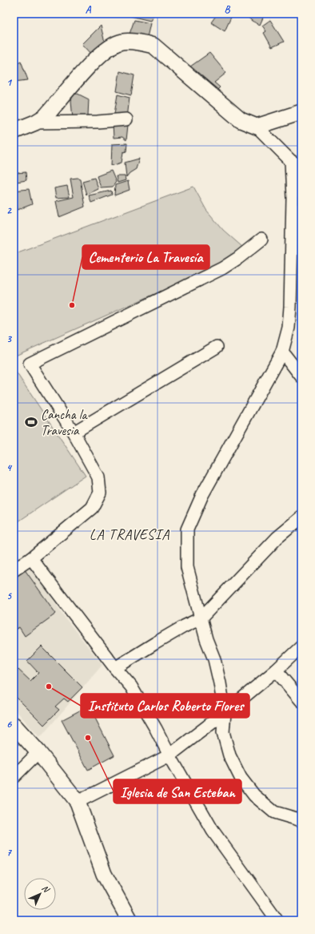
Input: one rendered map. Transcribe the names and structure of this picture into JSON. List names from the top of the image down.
{
  "districts": ["LA TRAVESIA"],
  "places": {
    "other": ["Cementerio La Travesía", "Instituto Carlos Roberto Flores", "Iglesia de San Esteban"],
    "sports": ["Cancha la Travesia"]
  },
  "north": "top right",
  "grid": {
    "columns": ["A", "B"],
    "rows": [
      "1",
      "2",
      "3",
      "4",
      "5",
      "6",
      "7"
    ]
  }
}
